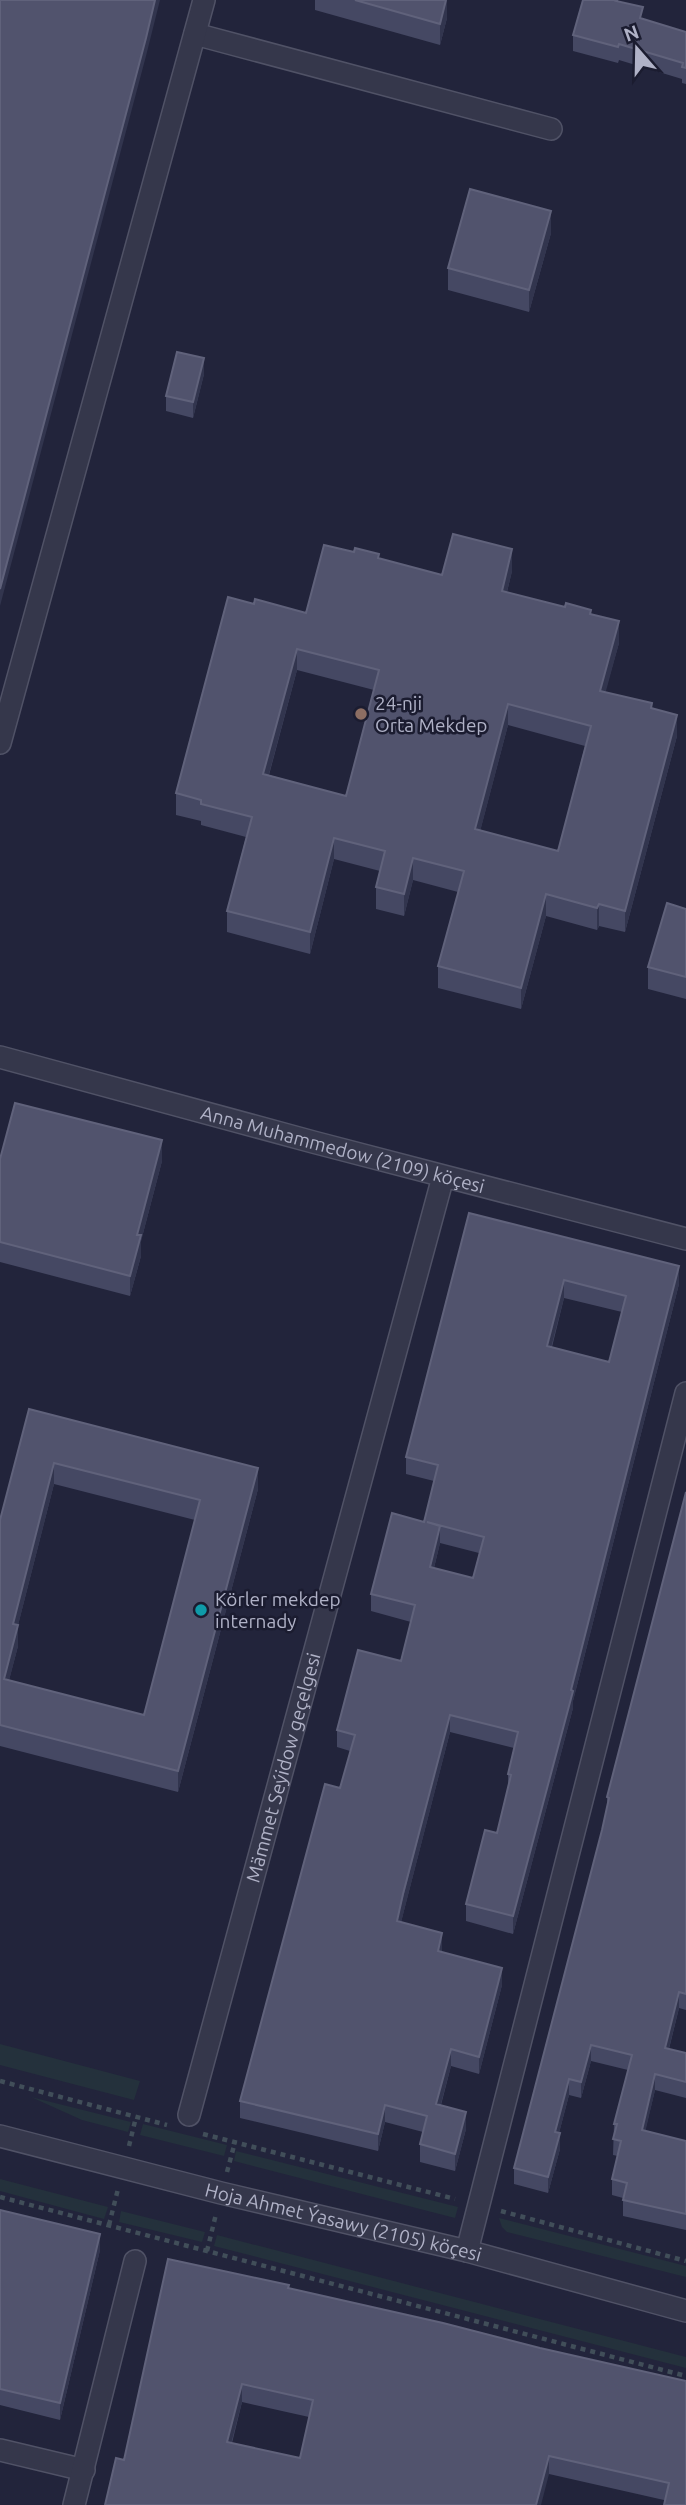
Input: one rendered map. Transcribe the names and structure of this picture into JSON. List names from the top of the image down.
{
  "streets": {
    "street": ["Anna Muhammedow (2109) köçesi", "Mämmet Seýidow geçelgesi", "Hoja Ahmet Ýasawy (2105) köçesi"]
  },
  "crossings": [
    ["Anna Muhammedow (2109) köçesi", "Mämmet Seýidow geçelgesi"]
  ],
  "places": ["24-nji Orta Mekdep", "Körler mekdep internady"],
  "north": "top"
}
